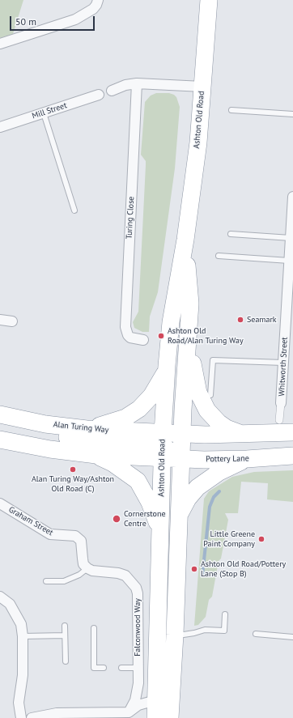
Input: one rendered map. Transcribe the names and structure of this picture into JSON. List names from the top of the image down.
{
  "streets": {
    "highway": ["Ashton Old Road", "Alan Turing Way", "Pottery Lane"],
    "street": [
      "Mill Street",
      "Turing Close",
      "Whitworth Street",
      "Graham Street",
      "Falconwood Way"
    ]
  },
  "crossings": [
    ["Ashton Old Road", "Alan Turing Way"],
    ["Ashton Old Road", "Pottery Lane"],
    ["Alan Turing Way", "Pottery Lane"],
    ["Graham Street", "Falconwood Way"]
  ],
  "places": [
    "Seamark",
    "Ashton Old Road/Alan Turing Way",
    "Alan Turing Way/Ashton Old Road (C)",
    "Cornerstone Centre",
    "Little Greene Paint Company",
    "Ashton Old Road/Pottery Lane (Stop B)"
  ],
  "scale_bar": "50 m"
}
